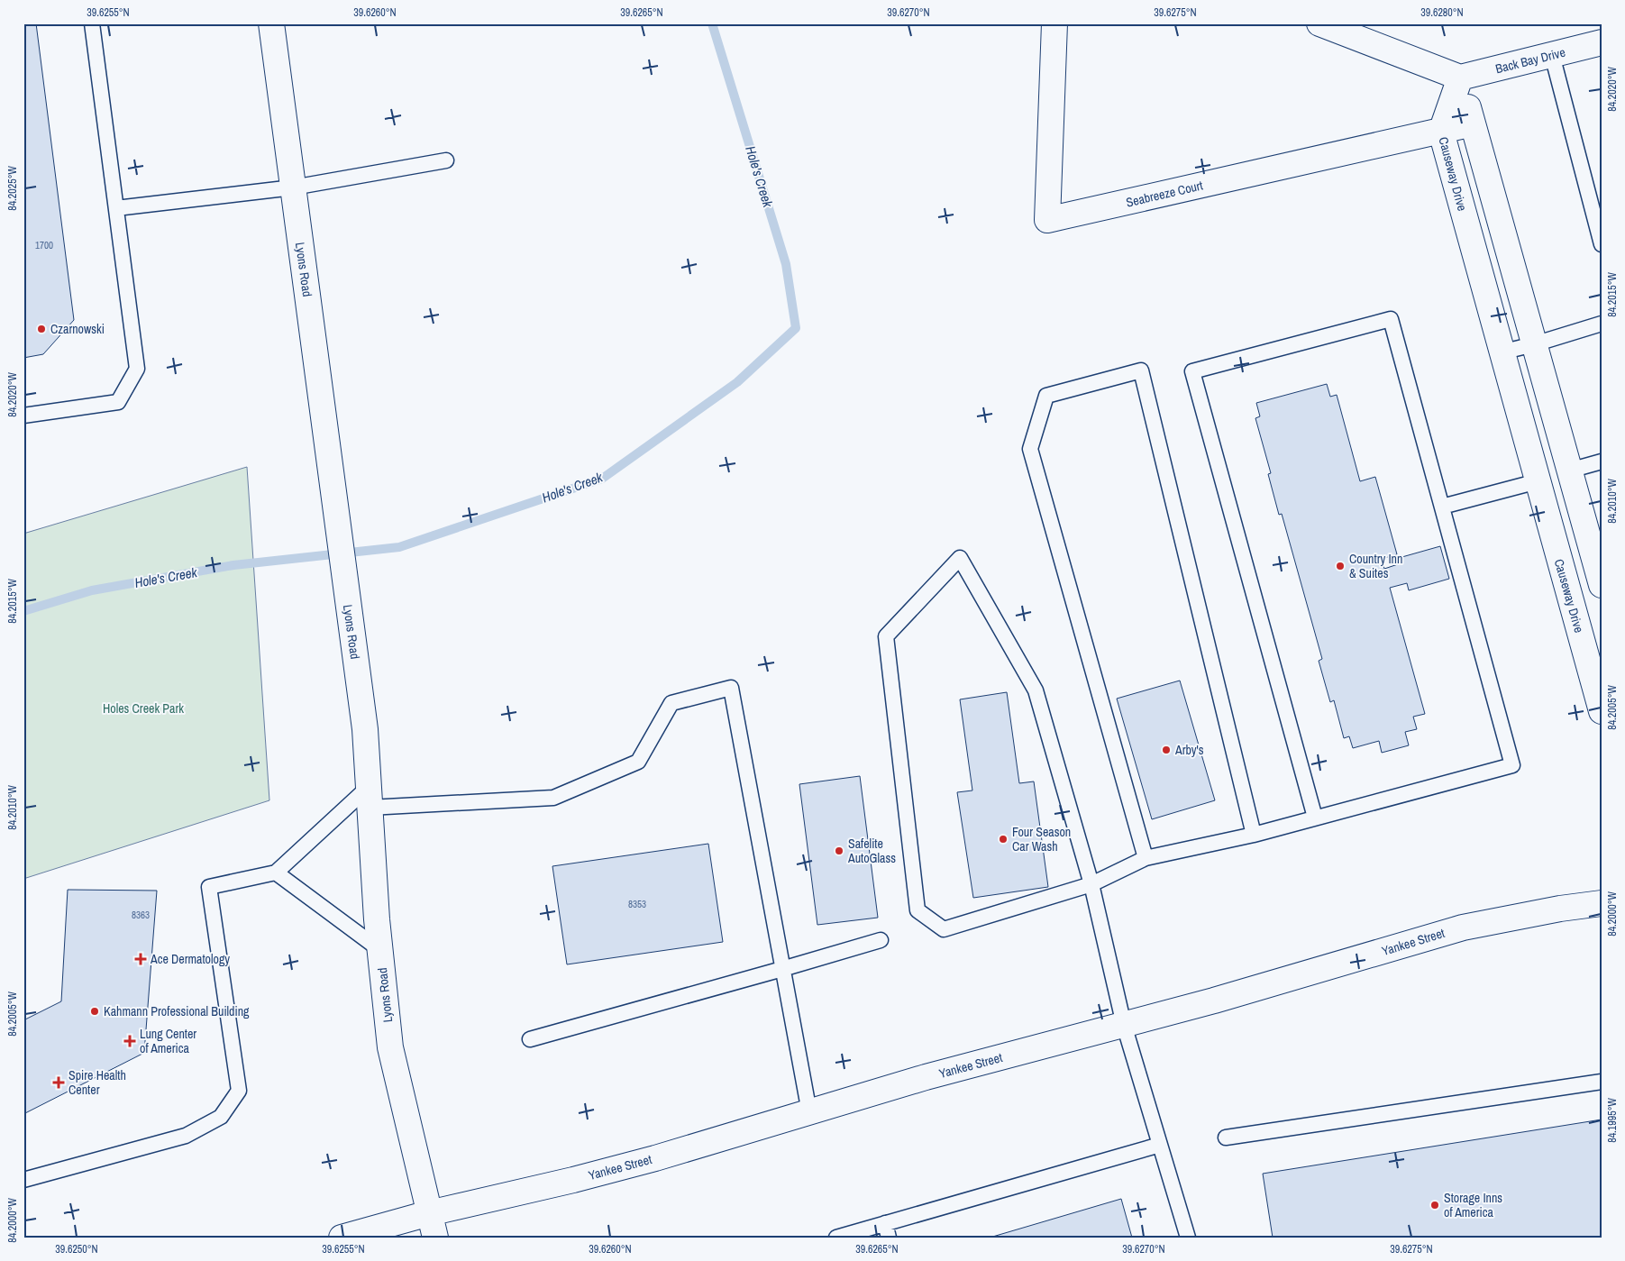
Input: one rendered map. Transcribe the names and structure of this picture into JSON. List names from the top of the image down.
{
  "streets": {
    "street": [
      "Back Bay Drive",
      "Causeway Drive",
      "Seabreeze Court",
      "Lyons Road",
      "Yankee Street"
    ]
  },
  "crossings": [
    ["Back Bay Drive", "Causeway Drive"],
    ["Causeway Drive", "Seabreeze Court"],
    ["Lyons Road", "Yankee Street"]
  ],
  "water": ["Hole's Creek"],
  "parks": ["Holes Creek Park"],
  "places": {
    "other": [
      "Czarnowski",
      "Country Inn & Suites",
      "Arby's",
      "Four Season Car Wash",
      "Safelite AutoGlass",
      "Kahmann Professional Building",
      "Storage Inns of America"
    ],
    "health": ["Ace Dermatology", "Lung Center of America", "Spire Health Center"]
  },
  "house_numbers": ["1700", "8353", "8363"],
  "coordinates": [
    "39.6255°N",
    "39.6260°N",
    "39.6265°N",
    "39.6270°N",
    "39.6275°N",
    "39.6280°N",
    "84.2020°W",
    "84.2025°W",
    "84.2015°W",
    "84.2010°W",
    "84.2005°W",
    "84.2000°W",
    "84.1995°W",
    "39.6250°N"
  ]
}
